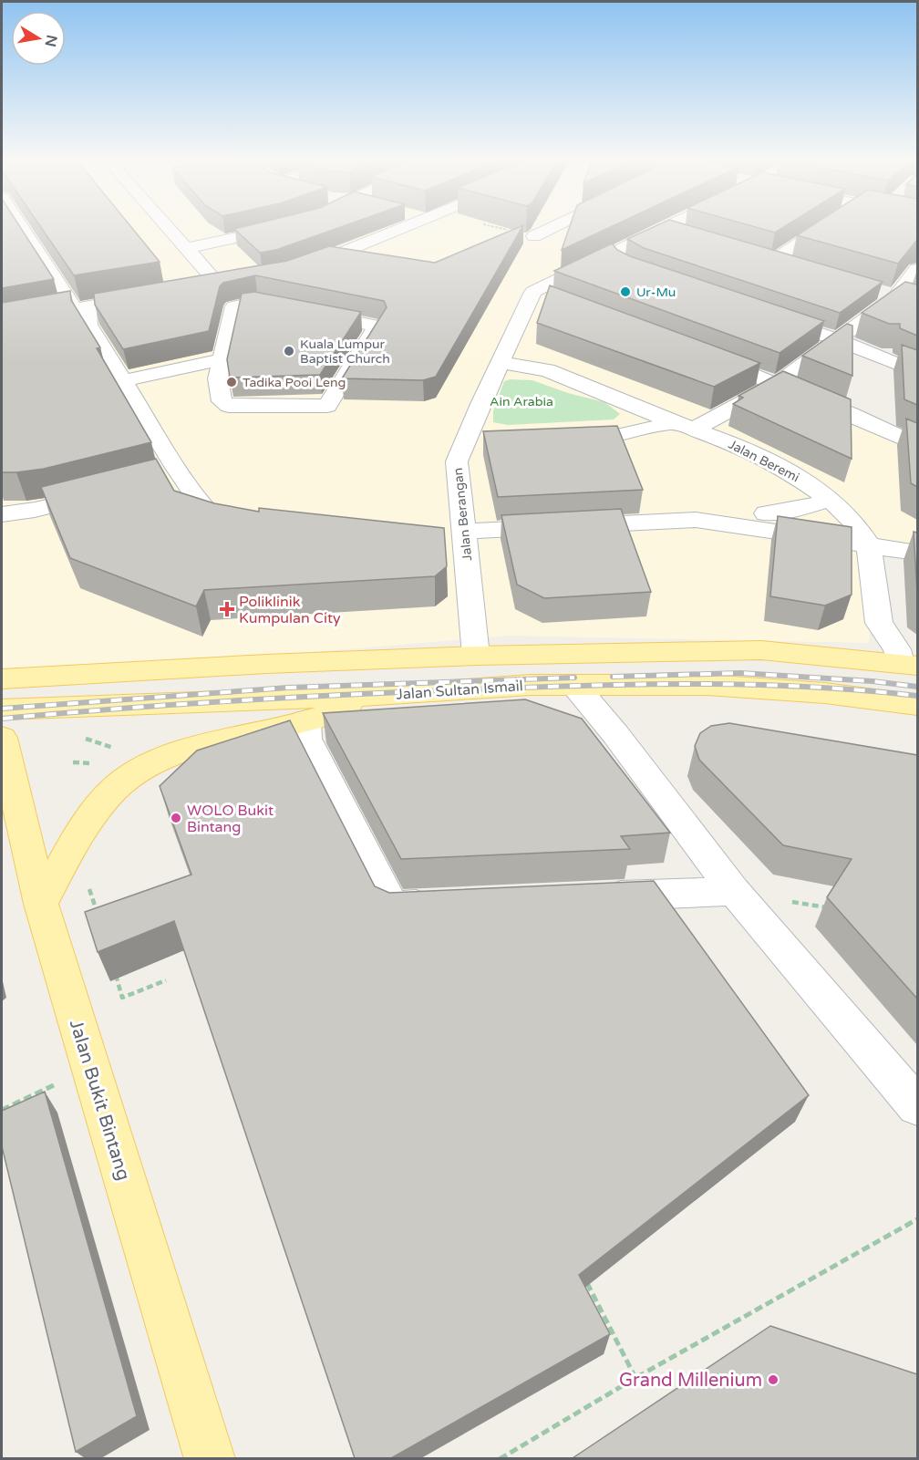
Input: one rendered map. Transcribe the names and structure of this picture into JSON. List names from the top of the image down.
{
  "streets": {
    "main road": ["Jalan Sultan Ismail", "Jalan Bukit Bintang"],
    "street": ["Jalan Beremi", "Jalan Berangan"]
  },
  "crossings": [
    ["Jalan Beremi", "Jalan Berangan"],
    ["Jalan Beremi", "Jalan Sultan Ismail"],
    ["Jalan Berangan", "Jalan Sultan Ismail"]
  ],
  "parks": ["Ain Arabia"],
  "places": {
    "other": [
      "Ur-Mu",
      "Kuala Lumpur Baptist Church",
      "Tadika Pooi Leng",
      "WOLO Bukit Bintang",
      "Grand Millenium"
    ],
    "health": ["Poliklinik Kumpulan City"]
  },
  "north": "right"
}
